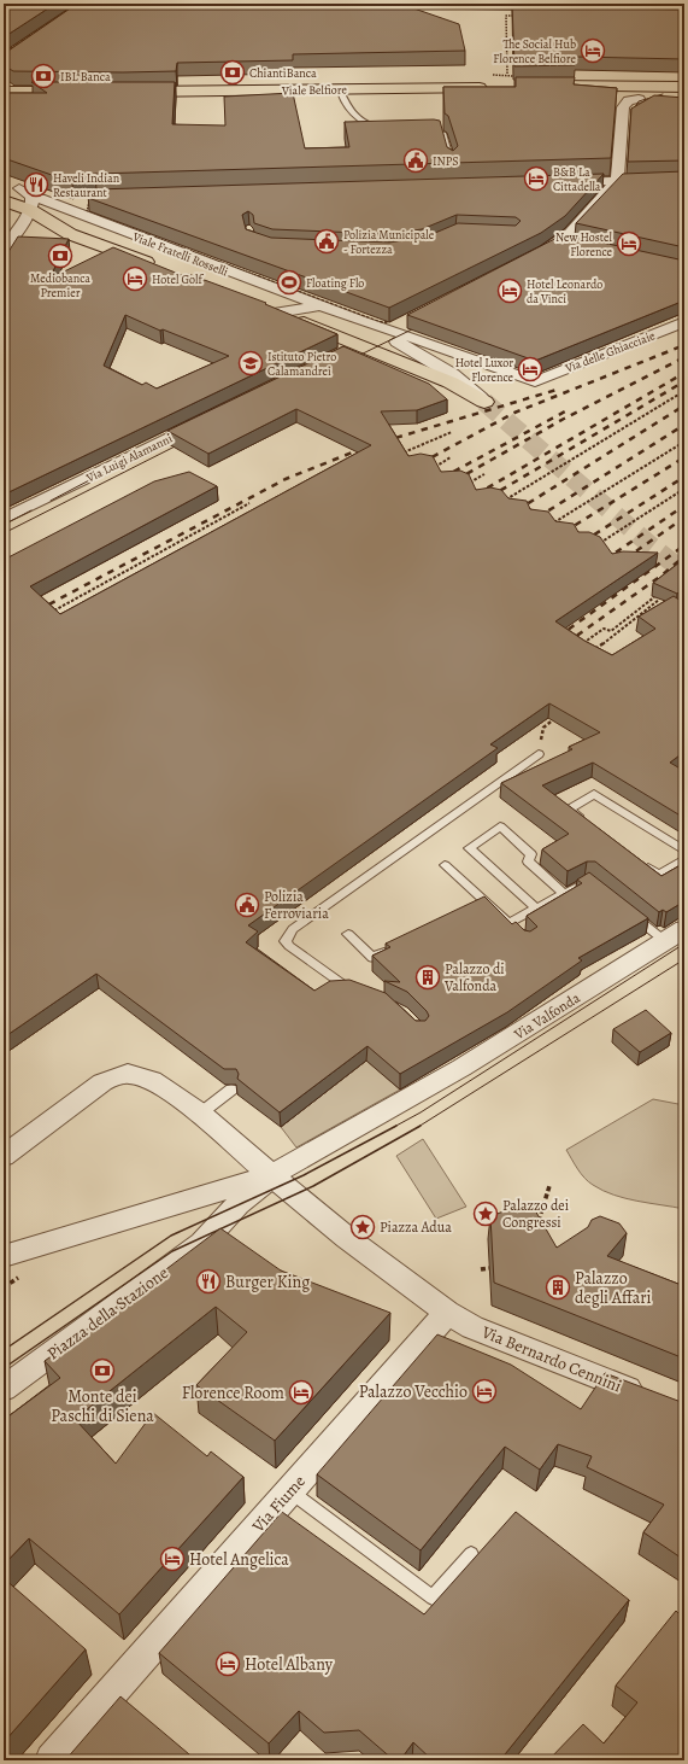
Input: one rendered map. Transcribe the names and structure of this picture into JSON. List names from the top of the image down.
{
  "streets": {
    "main road": ["Viale Belfiore", "Viale Fratelli Rosselli"],
    "street": [
      "Via delle Ghiacciaie",
      "Via Luigi Alamanni",
      "Via Valfonda",
      "Piazza della Stazione",
      "Via Bernardo Cennini",
      "Via Fiume"
    ]
  },
  "crossings": [
    ["Viale Fratelli Rosselli", "Via delle Ghiacciaie"],
    ["Via Valfonda", "Piazza della Stazione"],
    ["Via Bernardo Cennini", "Via Fiume"]
  ],
  "places": {
    "hotel": [
      "The Social Hub Florence Belfiore",
      "B&B La Cittadella",
      "New Hostel Florence",
      "Hotel Golf",
      "Hotel Leonardo da Vinci",
      "Hotel Luxor Florence",
      "Palazzo Vecchio",
      "Florence Room",
      "Hotel Angelica",
      "Hotel Albany"
    ],
    "bank": [
      "ChiantiBanca",
      "IBL Banca",
      "Mediobanca Premier",
      "Monte dei Paschi di Siena"
    ],
    "public building": ["INPS", "Polizia Municipale - Fortezza", "Polizia Ferroviaria"],
    "restaurant": ["Haveli Indian Restaurant", "Burger King"],
    "sports": ["Floating Flo"],
    "school or university": ["Istituto Pietro Calamandrei"],
    "building": ["Palazzo di Valfonda", "Palazzo degli Affari"],
    "place": ["Palazzo dei Congressi", "Piazza Adua"]
  }
}
